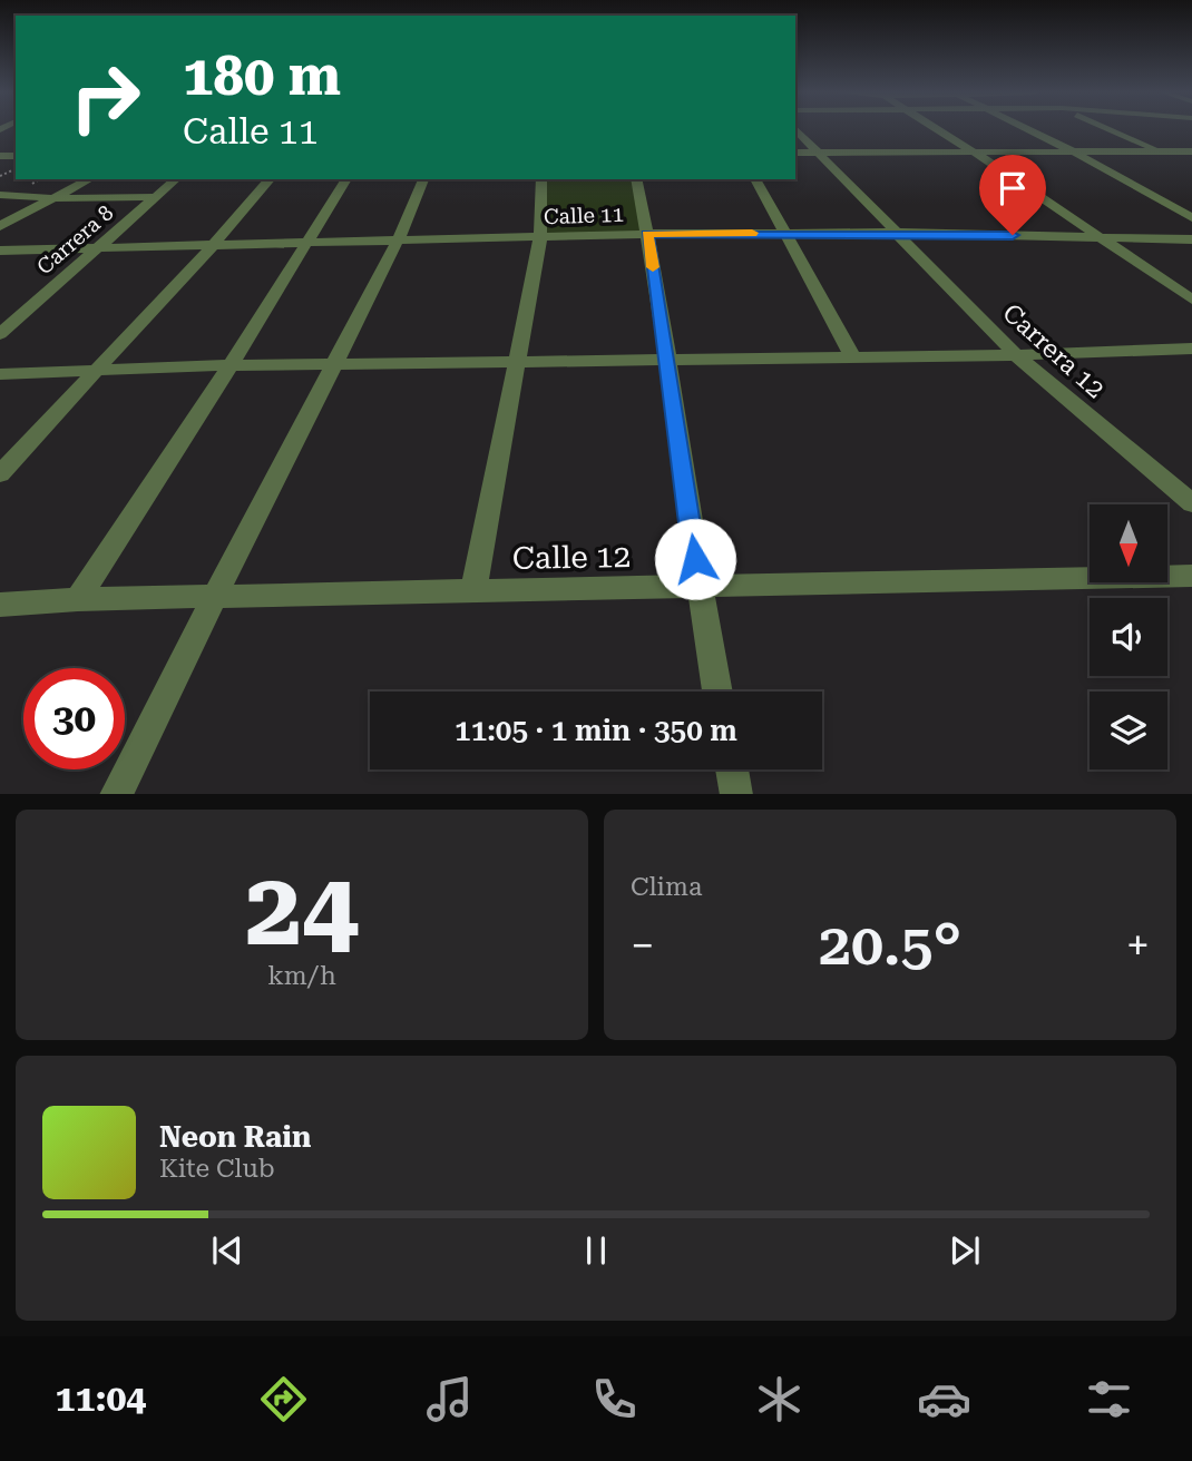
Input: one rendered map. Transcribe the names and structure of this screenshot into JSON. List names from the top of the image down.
{
  "streets": {
    "street": [
      "Calle 11",
      "Carrera 8",
      "Carrera 12",
      "Calle 12"
    ]
  },
  "crossings": [
    ["Calle 11", "Carrera 8"],
    ["Calle 11", "Carrera 12"]
  ],
  "north": "bottom",
  "page": {
    "turn": ["180 m", "Calle 11"],
    "limit": "30",
    "trip": "11:05 · 1 min · 350 m",
    "tile": [
      ["24", "km/h"],
      "Clima"
    ],
    "heat": ["−", "20.5°", "+"],
    "song": ["Neon Rain", "Kite Club"],
    "tabs": "11:04"
  }
}
